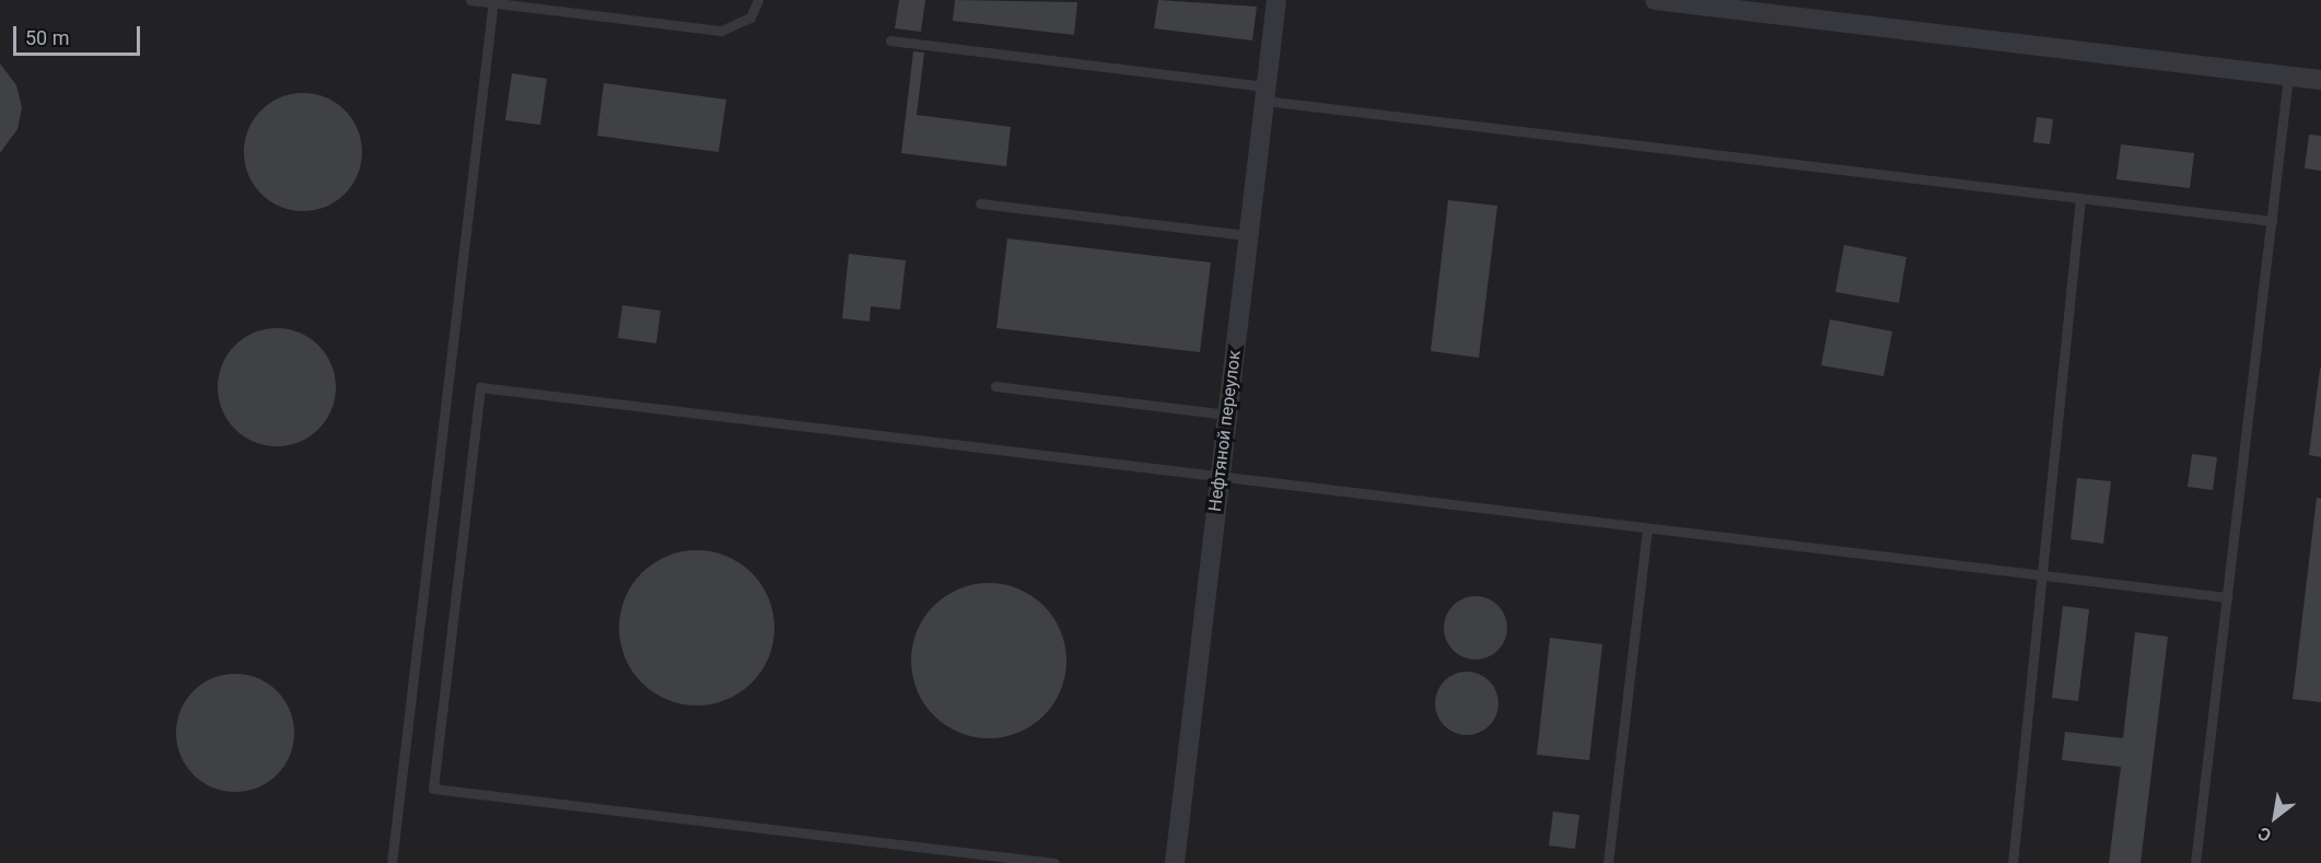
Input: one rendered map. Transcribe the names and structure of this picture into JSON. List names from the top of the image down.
{
  "streets": {
    "street": ["Нефтяной переулок"]
  },
  "scale_bar": "50 m",
  "north": "bottom left"
}
